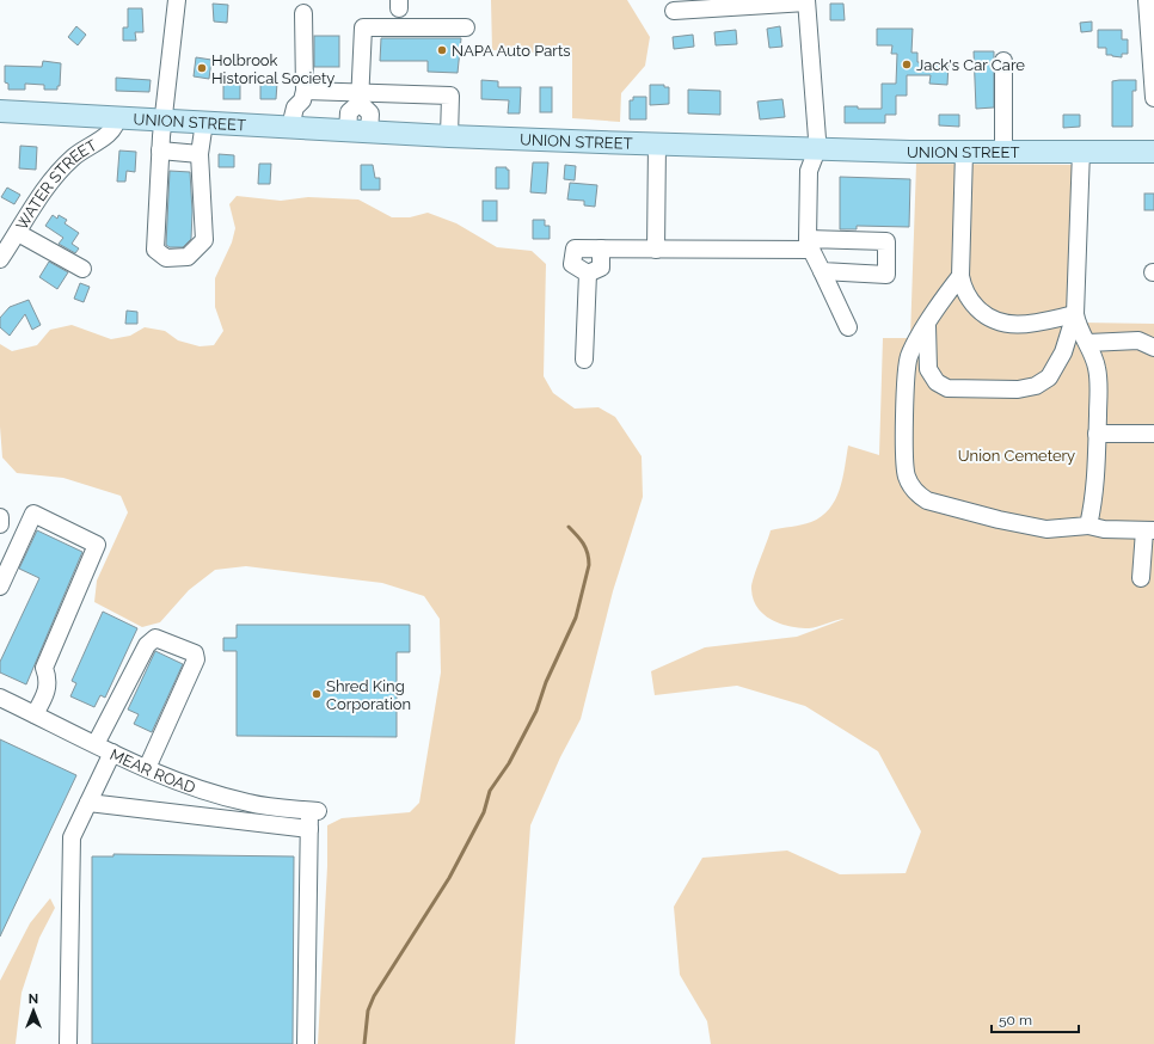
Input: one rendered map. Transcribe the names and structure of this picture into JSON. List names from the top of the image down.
{
  "streets": {
    "main road": ["UNION STREET"],
    "street": ["WATER STREET", "MEAR ROAD"]
  },
  "crossings": [
    ["UNION STREET", "WATER STREET"]
  ],
  "parks": ["Union Cemetery"],
  "places": [
    "NAPA Auto Parts",
    "Jack's Car Care",
    "Holbrook Historical Society",
    "Shred King Corporation"
  ],
  "scale_bar": "50 m",
  "north": "top"
}
